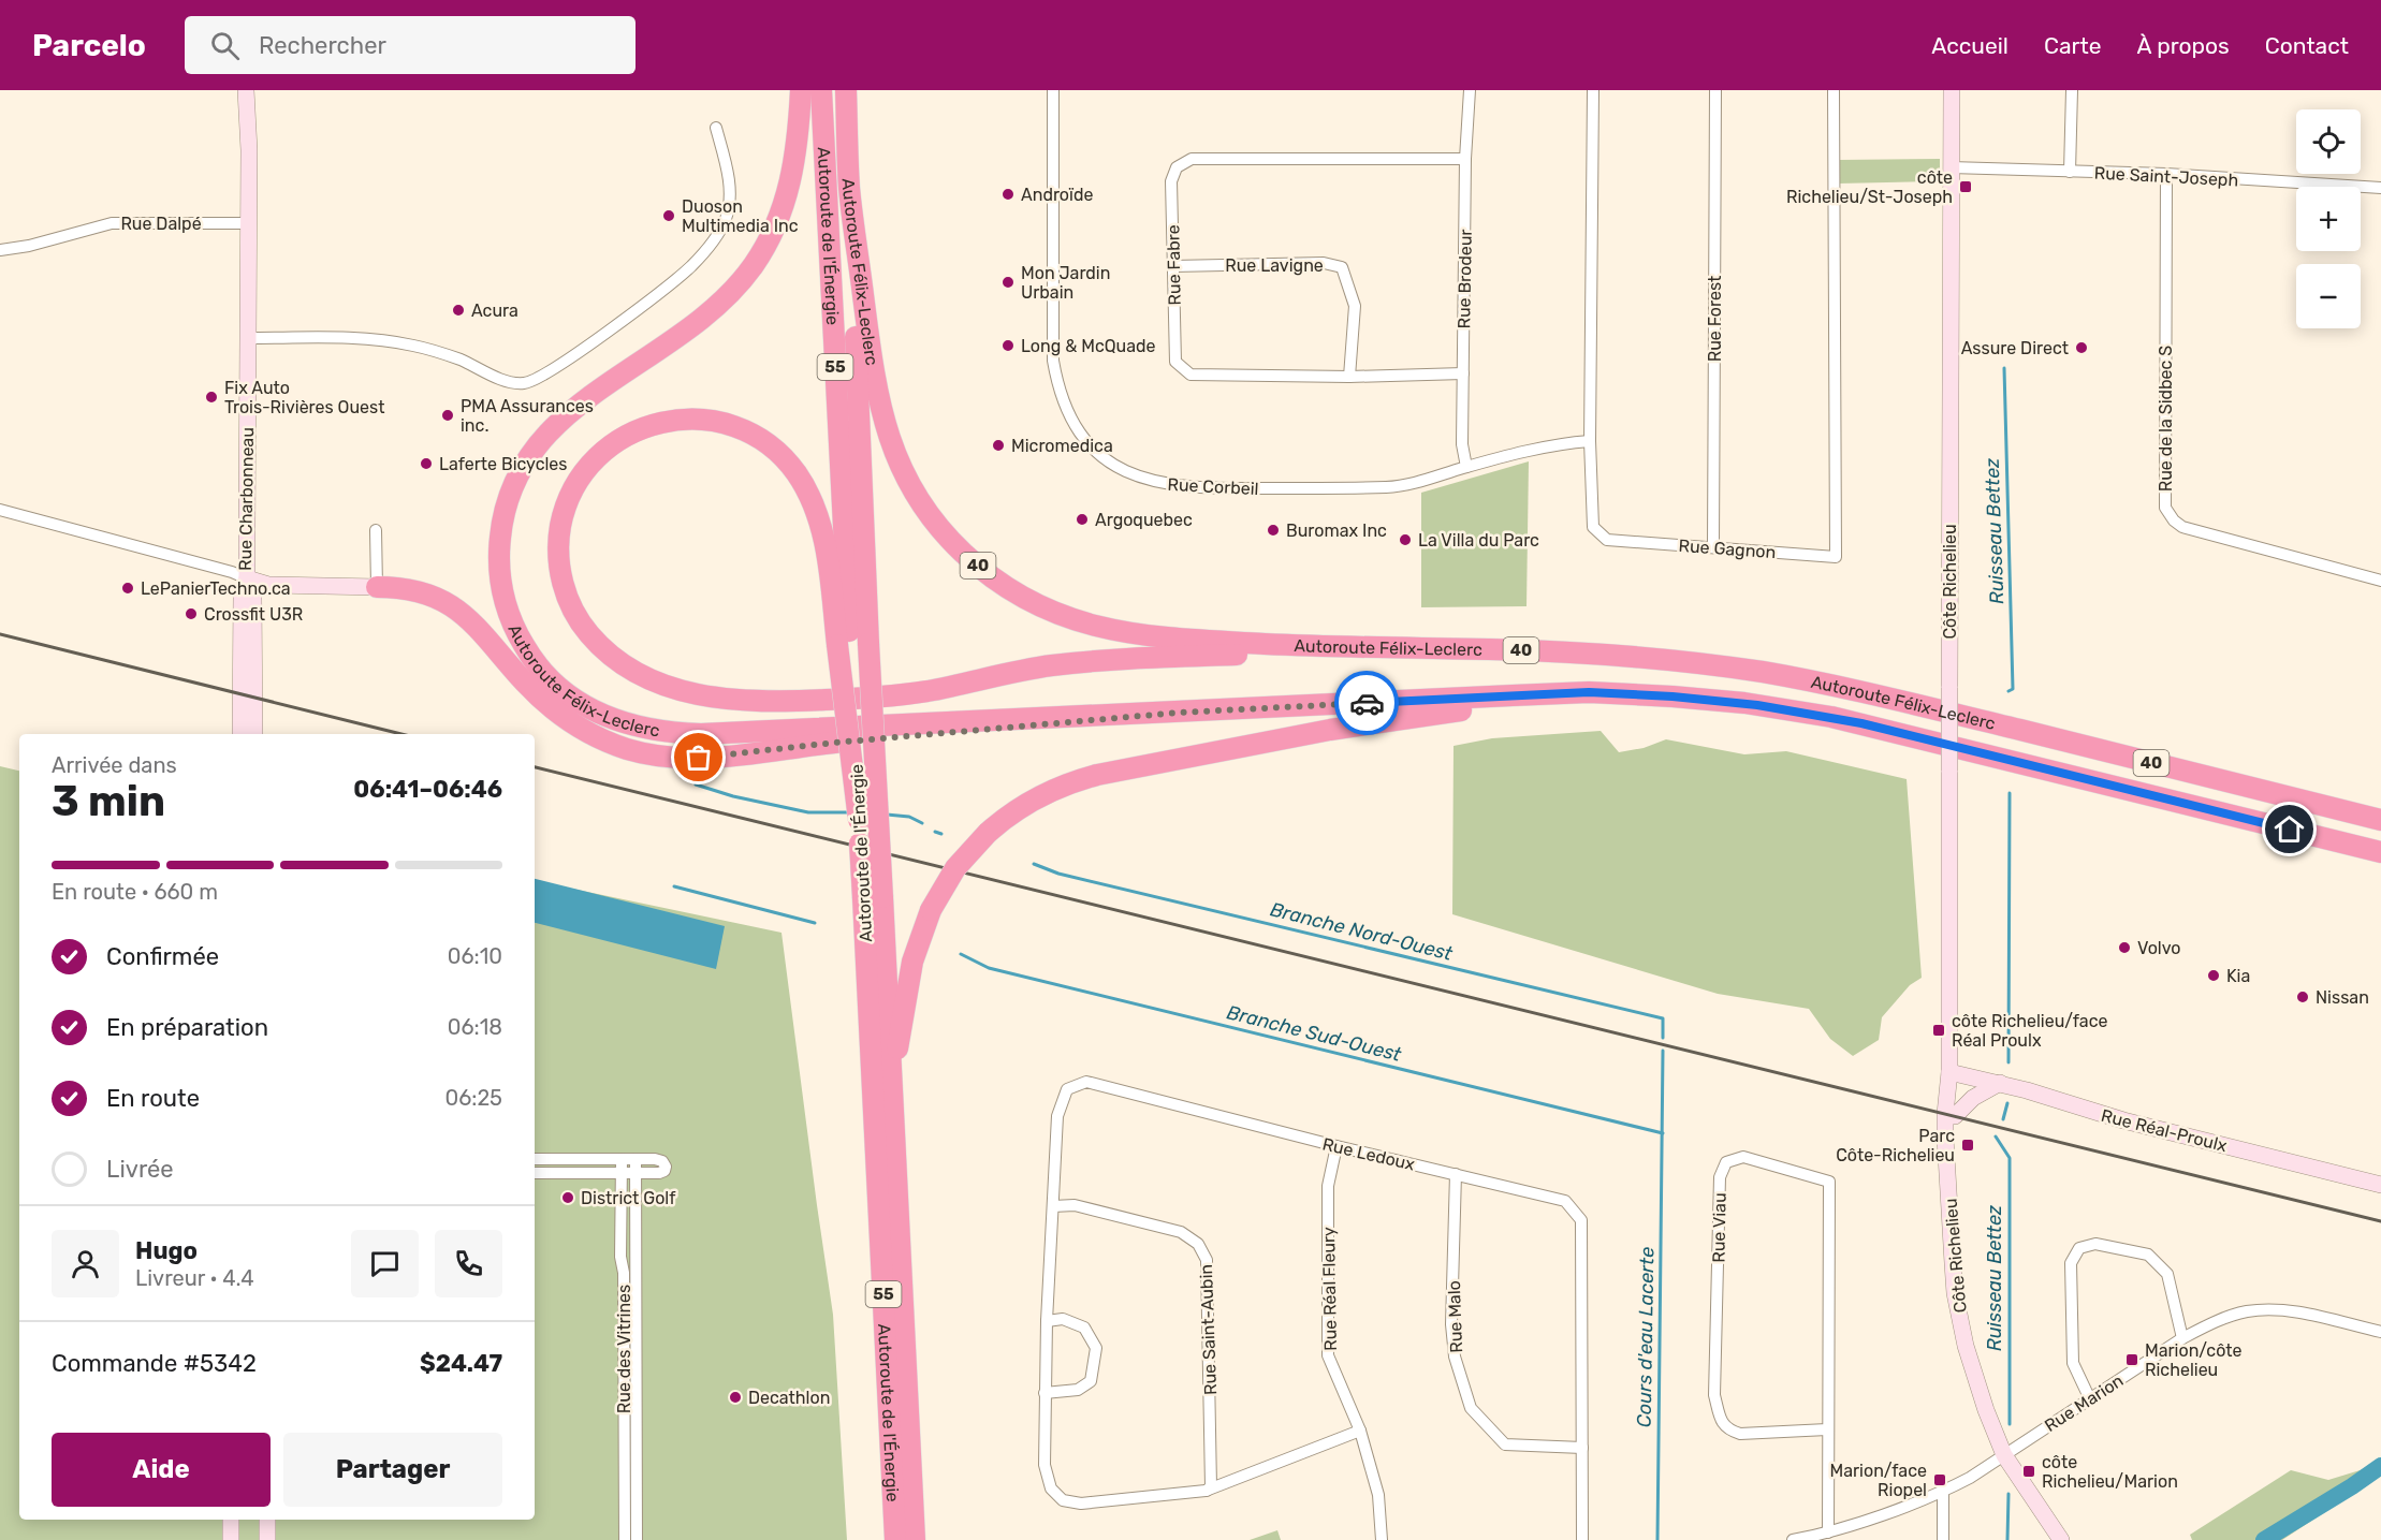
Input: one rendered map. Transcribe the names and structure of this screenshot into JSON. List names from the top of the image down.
{
  "streets": {
    "highway": [
      "Autoroute de l'Énergie",
      "Autoroute Félix-Leclerc",
      "55",
      "40"
    ],
    "street": [
      "Rue Saint-Joseph",
      "Rue Dalpé",
      "Rue Fabre",
      "Rue Lavigne",
      "Rue Brodeur",
      "Rue Forest",
      "Rue de la Sidbec S",
      "Rue Corbeil",
      "Rue Charbonneau",
      "Rue Gagnon",
      "Côte Richelieu",
      "Rue Réal-Proulx",
      "Rue Ledoux",
      "Rue Viau",
      "Rue Réal Fleury",
      "Rue Malo",
      "Rue Saint-Aubin",
      "Rue des Vitrines",
      "Rue Marion"
    ]
  },
  "crossings": [
    ["Rue Saint-Joseph", "Rue de la Sidbec S"],
    ["Rue Saint-Joseph", "Côte Richelieu"],
    ["Rue Dalpé", "Rue Charbonneau"],
    ["Autoroute de l'Énergie", "Autoroute Félix-Leclerc"],
    ["Rue Fabre", "Rue Lavigne"],
    ["Rue Fabre", "Rue Brodeur"],
    ["Rue Brodeur", "Rue Corbeil"],
    ["Rue Forest", "Rue Gagnon"],
    ["Rue Corbeil", "Rue Gagnon"],
    ["Côte Richelieu", "Rue Réal-Proulx"],
    ["Côte Richelieu", "Rue Marion"],
    ["Rue Ledoux", "Rue Réal Fleury"],
    ["Rue Ledoux", "Rue Malo"],
    ["Rue Ledoux", "Rue Saint-Aubin"],
    ["Rue Viau", "Rue Marion"]
  ],
  "water": [
    "Ruisseau Bettez",
    "Branche Nord-Ouest",
    "Branche Sud-Ouest",
    "Cours d'eau Lacerte"
  ],
  "places": {
    "transit": [
      "côte Richelieu/St-Joseph",
      "côte Richelieu/face Réal Proulx",
      "Parc Côte-Richelieu",
      "Marion/côte Richelieu",
      "côte Richelieu/Marion",
      "Marion/face Riopel"
    ],
    "other": [
      "Androïde",
      "Duoson Multimedia Inc",
      "Mon Jardin Urbain",
      "Acura",
      "Long & McQuade",
      "Assure Direct",
      "Fix Auto Trois-Rivières Ouest",
      "PMA Assurances inc.",
      "Micromedica",
      "Laferte Bicycles",
      "Argoquebec",
      "Buromax Inc",
      "La Villa du Parc",
      "LePanierTechno.ca",
      "Crossfit U3R",
      "Volvo",
      "Kia",
      "Nissan",
      "District Golf",
      "Decathlon"
    ]
  },
  "page": {
    "header": "Parcelo",
    "search": "Rechercher",
    "nav": [
      "Accueil",
      "Carte",
      "À propos",
      "Contact"
    ],
    "map_buttons": ["+", "−"],
    "heading": ["3 min", "Arrivée dans", "06:41–06:46"],
    "panel": [
      "Hugo",
      "Livreur · 4.4",
      "Commande #5342",
      "$24.47"
    ],
    "bar": "En route · 660 m",
    "list": [
      ["Confirmée", "06:10"],
      ["En préparation", "06:18"],
      ["En route", "06:25"],
      "Livrée"
    ],
    "buttons": ["Aide", "Partager"]
  }
}
